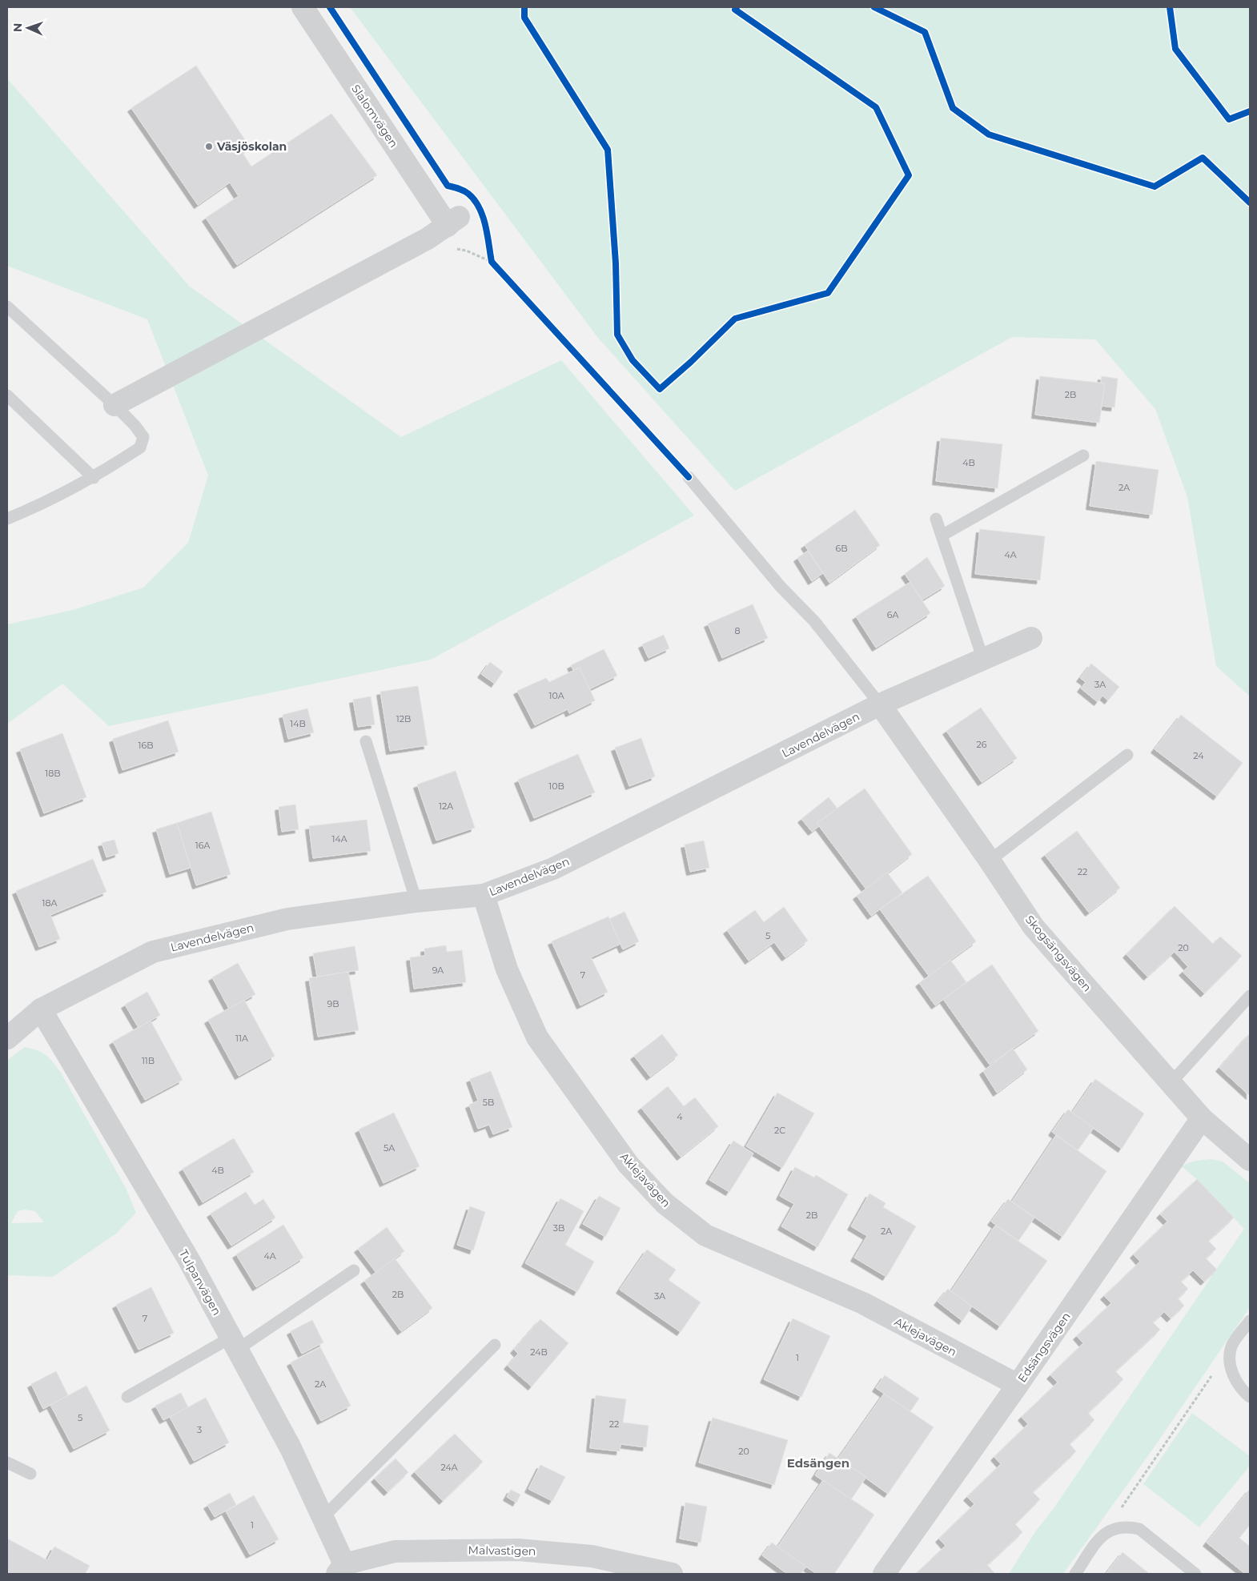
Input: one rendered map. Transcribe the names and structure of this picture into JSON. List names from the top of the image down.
{
  "streets": {
    "street": [
      "Slalomvägen",
      "Lavendelvägen",
      "Skogsängsvägen",
      "Aklejavägen",
      "Tulpanvägen",
      "Edsängsvägen",
      "Malvastigen"
    ]
  },
  "crossings": [
    ["Lavendelvägen", "Skogsängsvägen"],
    ["Lavendelvägen", "Aklejavägen"],
    ["Lavendelvägen", "Tulpanvägen"],
    ["Skogsängsvägen", "Edsängsvägen"],
    ["Aklejavägen", "Edsängsvägen"],
    ["Tulpanvägen", "Malvastigen"]
  ],
  "districts": ["Edsängen"],
  "places": ["Väsjöskolan"],
  "house_numbers": [
    "2B",
    "4B",
    "2A",
    "6B",
    "4A",
    "6A",
    "8",
    "3A",
    "10A",
    "12B",
    "14B",
    "26",
    "16B",
    "24",
    "18B",
    "10B",
    "12A",
    "14A",
    "16A",
    "22",
    "18A",
    "5",
    "20",
    "9A",
    "7",
    "9B",
    "11A",
    "11B",
    "5B",
    "4",
    "2C",
    "5A",
    "4B",
    "2B",
    "3B",
    "2A",
    "4A",
    "2B",
    "3A",
    "7",
    "24B",
    "1",
    "2A",
    "5",
    "22",
    "3",
    "20",
    "24A",
    "1"
  ],
  "north": "left"
}
